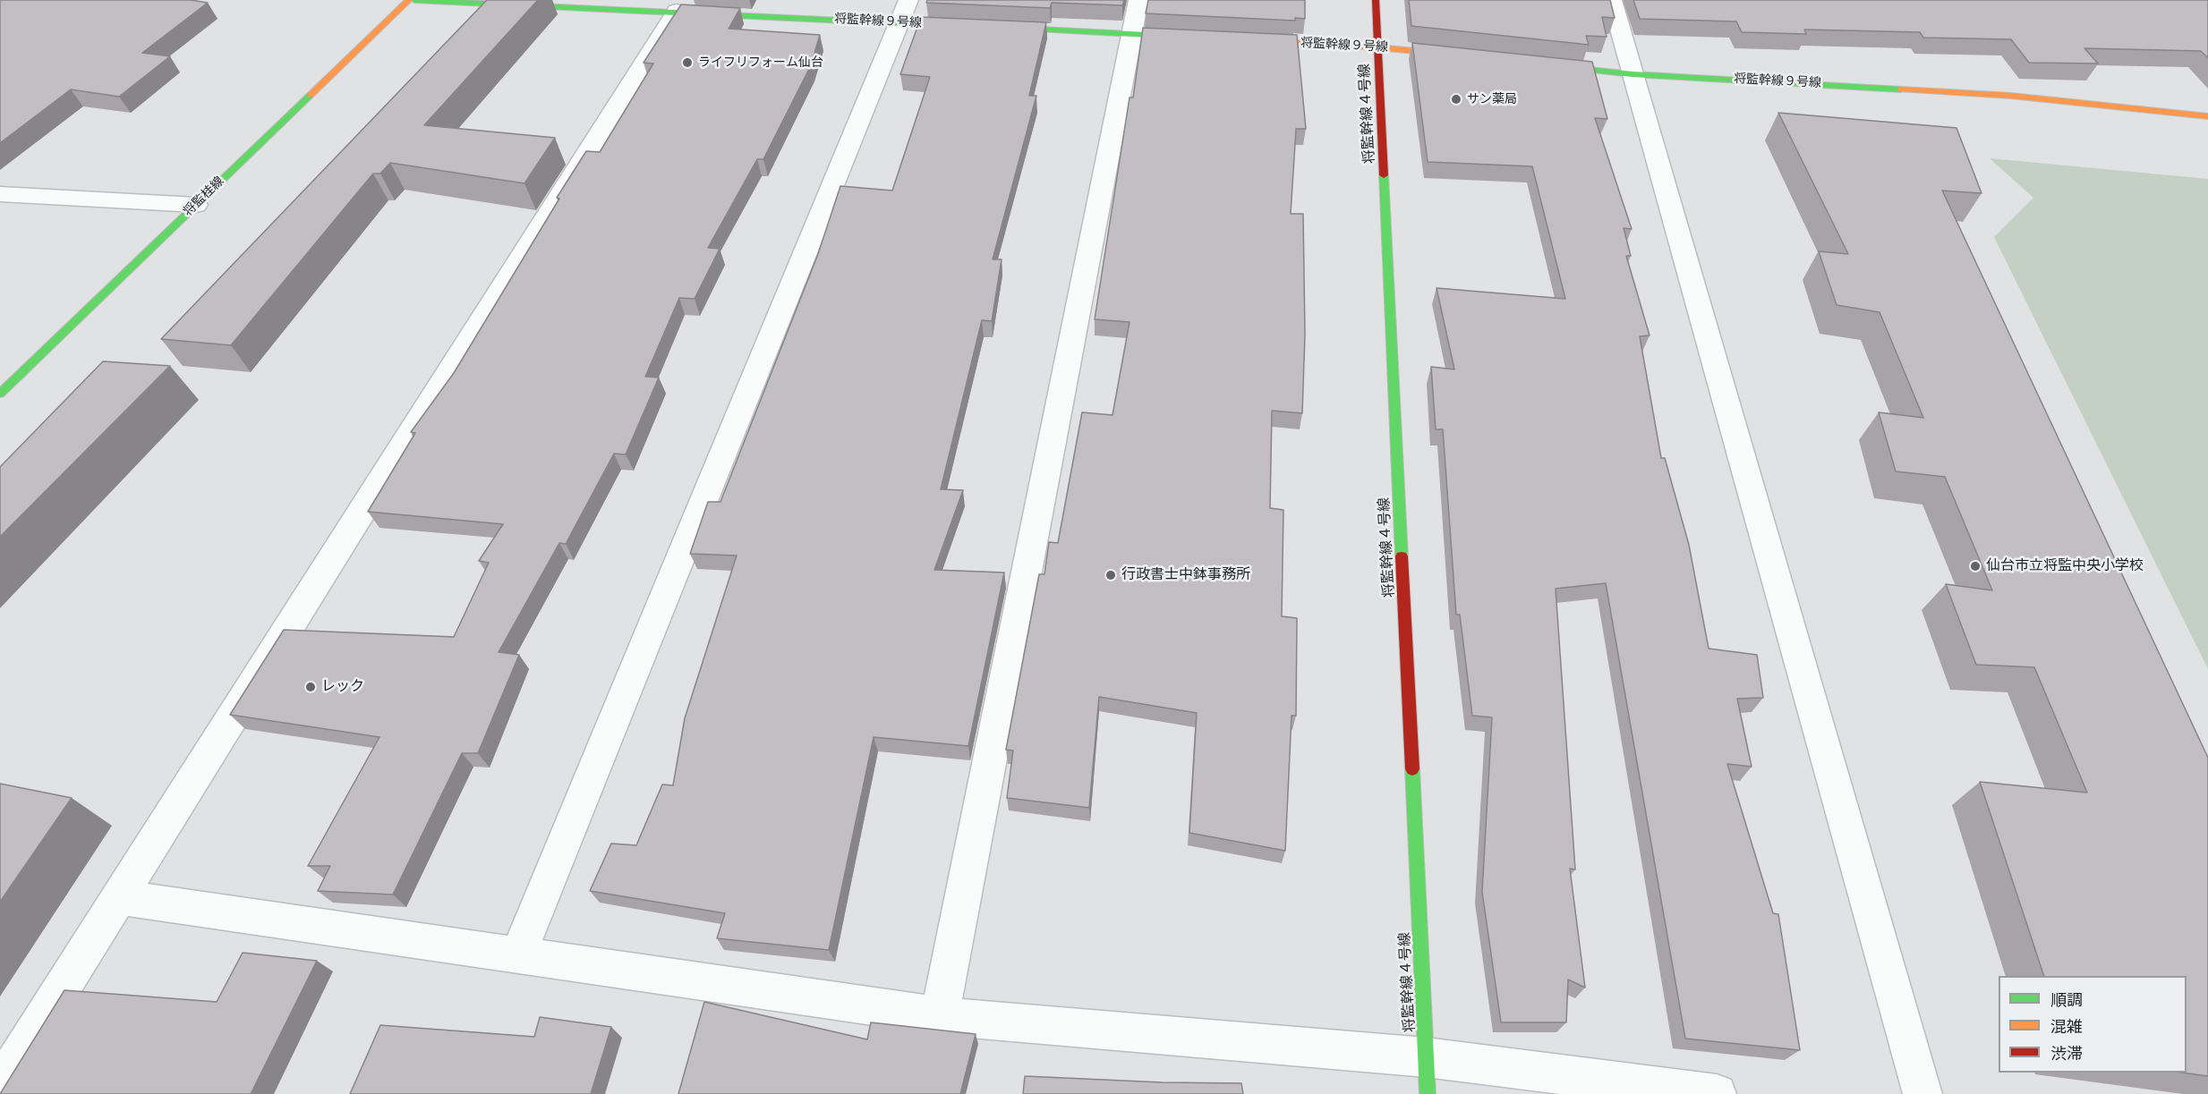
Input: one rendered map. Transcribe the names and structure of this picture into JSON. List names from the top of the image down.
{
  "streets": {
    "street": ["将監幹線９号線", "将監幹線４号線", "将監桂線"]
  },
  "crossings": [
    ["将監幹線９号線", "将監幹線４号線"]
  ],
  "places": [
    "ライフリフォーム仙台",
    "サン薬局",
    "仙台市立将監中央小学校",
    "行政書士中鉢事務所",
    "レック"
  ],
  "legend": ["順調", "混雑", "渋滞"]
}
